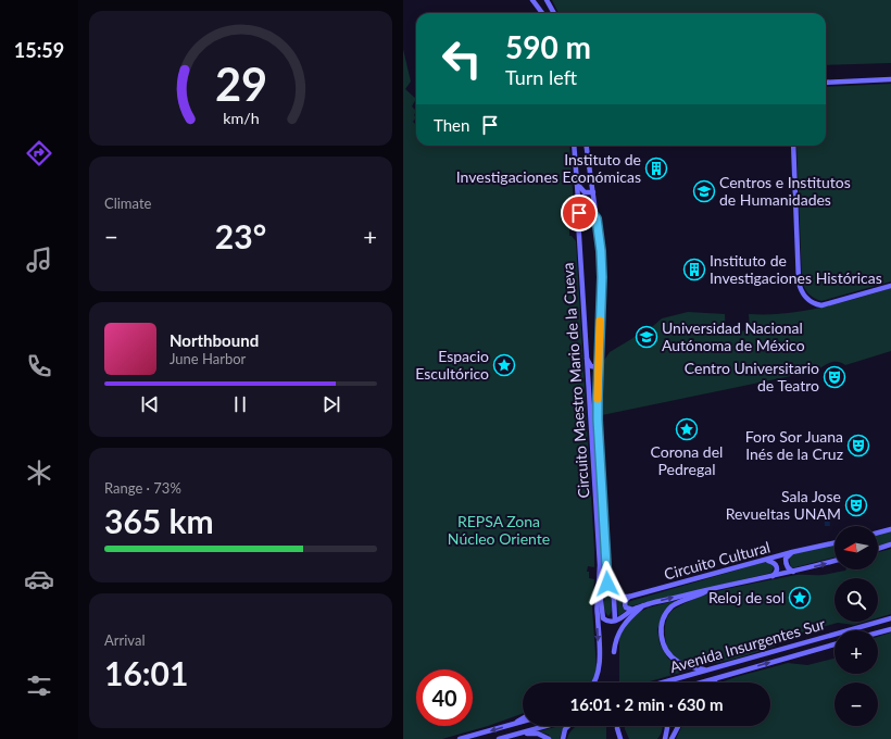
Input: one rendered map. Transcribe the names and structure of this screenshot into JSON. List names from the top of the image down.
{
  "streets": {
    "street": ["Circuito Maestro Mario de la Cueva", "Circuito Cultural", "Avenida Insurgentes Sur"]
  },
  "crossings": [
    ["Circuito Maestro Mario de la Cueva", "Circuito Cultural"]
  ],
  "parks": ["REPSA Zona Núcleo Oriente"],
  "places": {
    "building": ["Instituto de Investigaciones Económicas", "Instituto de Investigaciones Históricas"],
    "school or university": ["Centros e Institutos de Humanidades", "Universidad Nacional Autónoma de México"],
    "place": ["Espacio Escultórico", "Corona del Pedregal", "Reloj de sol"],
    "theatre": ["Centro Universitario de Teatro", "Foro Sor Juana Inés de la Cruz", "Sala Jose Revueltas UNAM"]
  },
  "north": "left",
  "page": {
    "tabs": "15:59",
    "turn": ["590 m", "Turn left"],
    "then": "Then",
    "tile": [
      "Climate",
      ["Range · 73%", "365 km"],
      ["Arrival", "16:01"]
    ],
    "heat": ["−", "23°", "+"],
    "song": ["Northbound", "June Harbor"],
    "map_buttons": ["+", "−"],
    "limit": "40",
    "trip": "16:01 · 2 min · 630 m",
    "gauge": ["29", "km/h"]
  }
}
